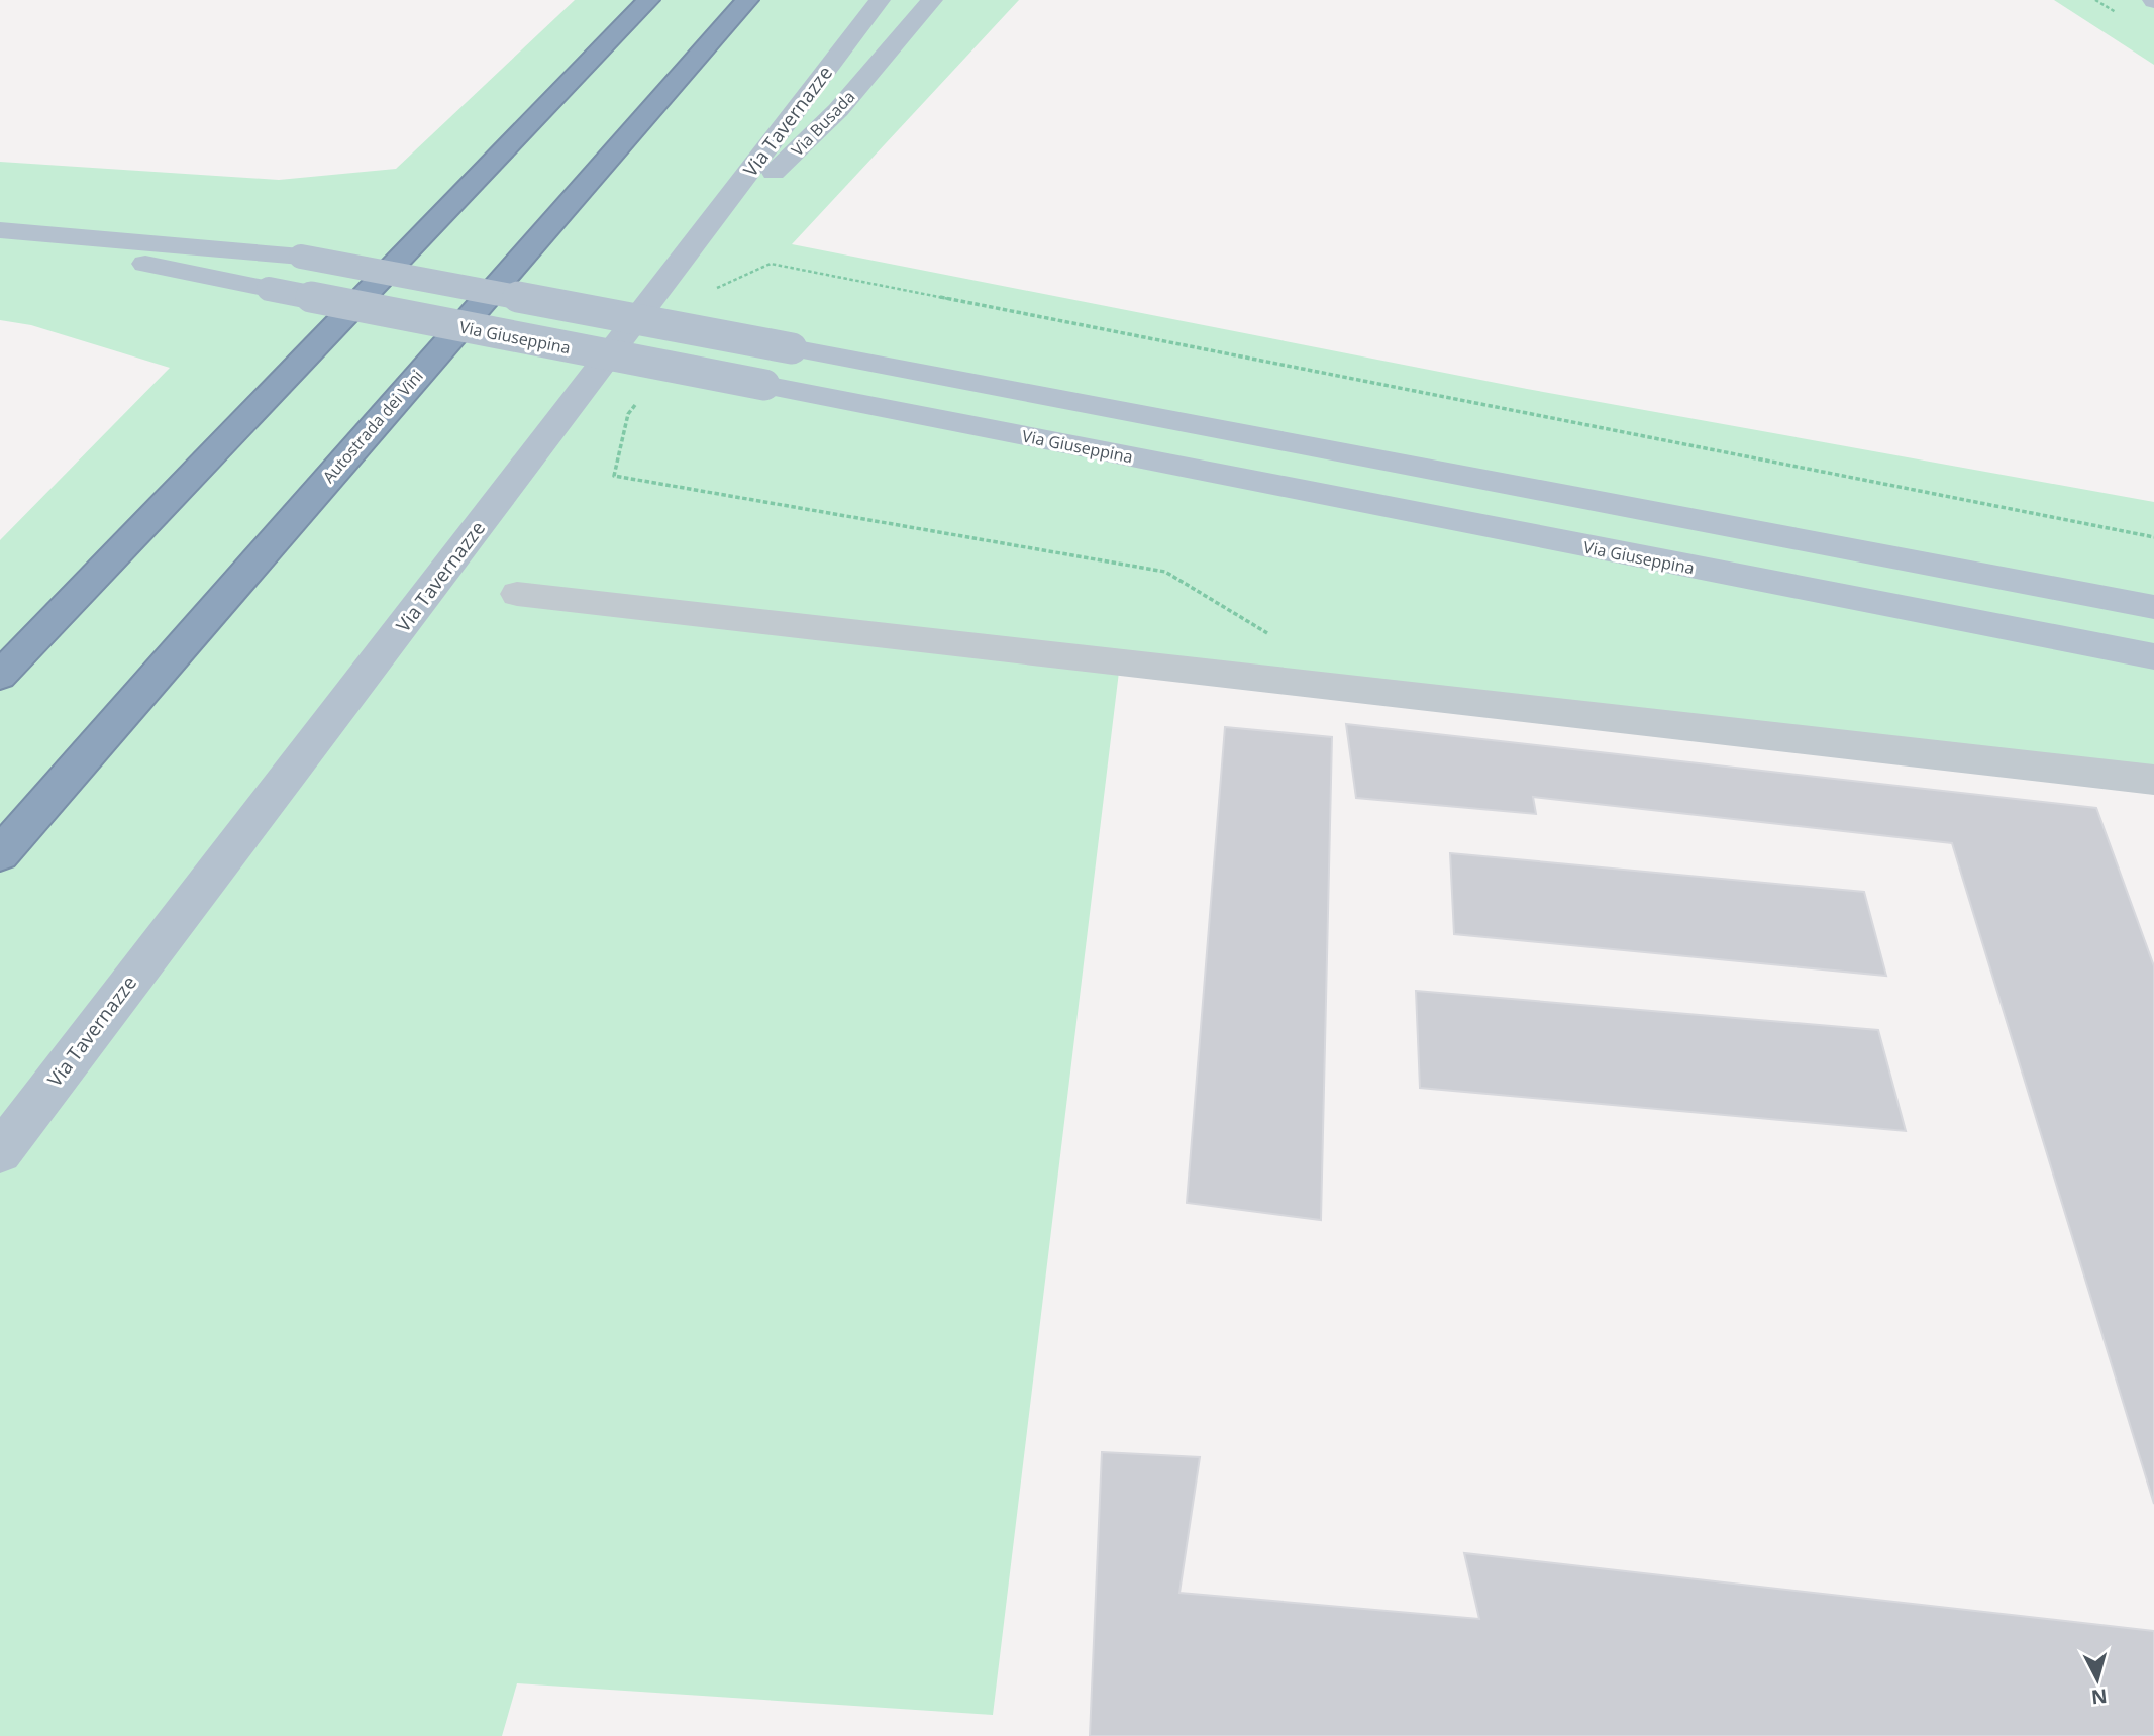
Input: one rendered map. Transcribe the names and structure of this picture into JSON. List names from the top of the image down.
{
  "streets": {
    "highway": ["Autostrada dei Vini"],
    "main road": ["Via Tavernazze", "Via Busada", "Via Giuseppina"]
  },
  "crossings": [
    ["Via Tavernazze", "Via Busada"]
  ],
  "north": "bottom"
}
